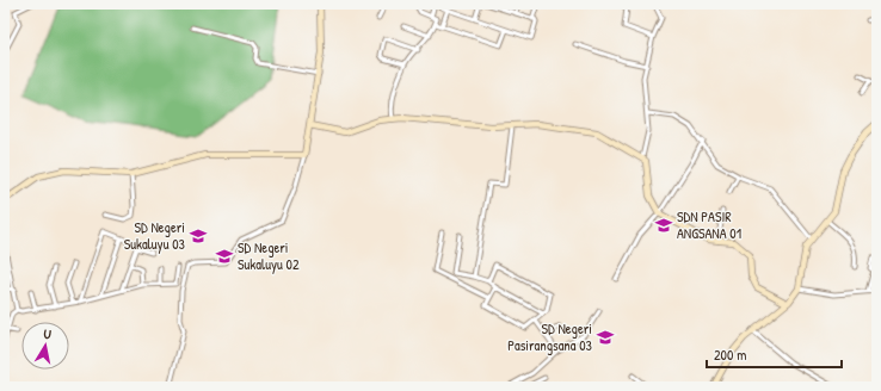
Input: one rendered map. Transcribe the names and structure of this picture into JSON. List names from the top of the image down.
{
  "places": {
    "school or university": [
      "SDN PASIR ANGSANA 01",
      "SD Negeri Sukaluyu 03",
      "SD Negeri Sukaluyu 02",
      "SD Negeri Pasirangsana 03"
    ]
  },
  "scale_bar": "200 m",
  "north": "top"
}
